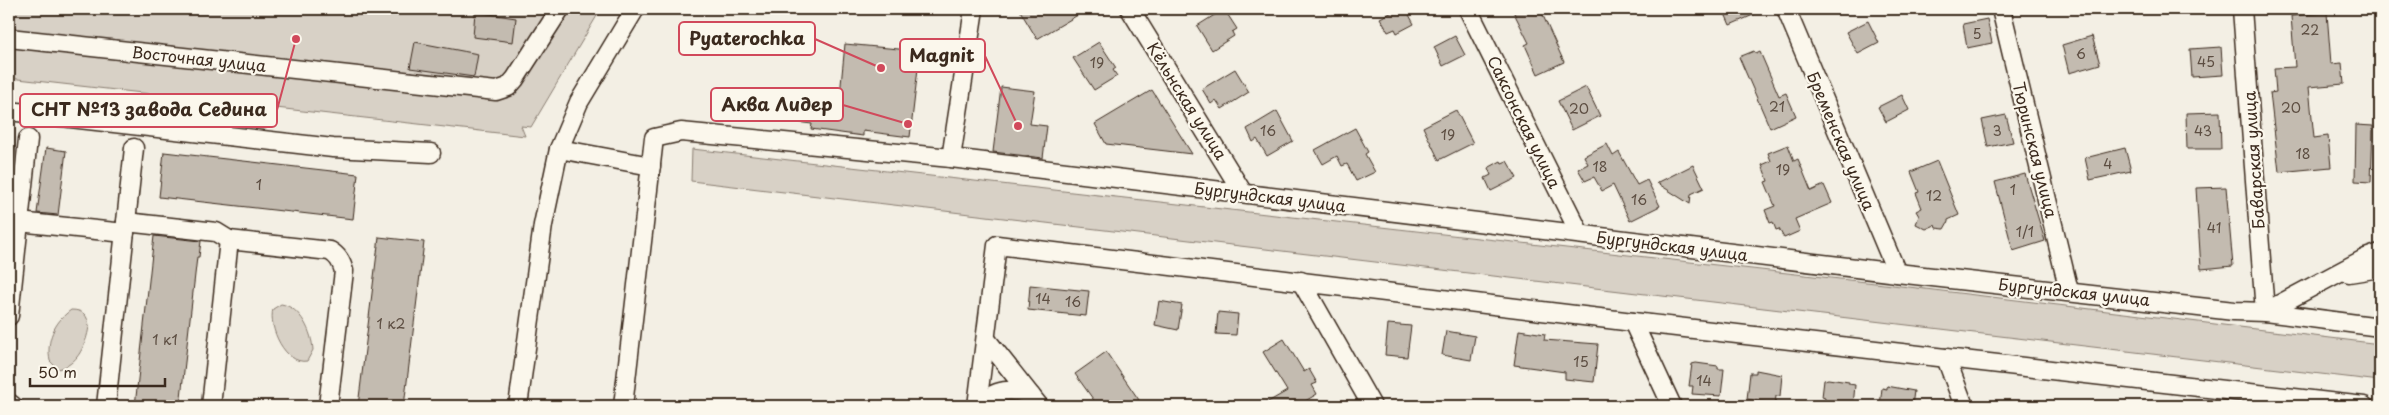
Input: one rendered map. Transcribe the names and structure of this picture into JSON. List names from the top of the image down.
{
  "streets": {
    "street": [
      "Восточная улица",
      "Кёльнская улица",
      "Саксонская улица",
      "Бременская улица",
      "Тюринская улица",
      "Баварская улица",
      "Бургундская улица"
    ]
  },
  "crossings": [
    ["Кёльнская улица", "Бургундская улица"],
    ["Саксонская улица", "Бургундская улица"],
    ["Бременская улица", "Бургундская улица"],
    ["Тюринская улица", "Бургундская улица"],
    ["Баварская улица", "Бургундская улица"]
  ],
  "places": [
    "СНТ №13 завода Седина",
    "Pyaterochka",
    "Аква Лидер",
    "Magnit"
  ],
  "house_numbers": [
    "22",
    "5",
    "6",
    "45",
    "19",
    "21",
    "20",
    "20",
    "16",
    "3",
    "43",
    "19",
    "18",
    "4",
    "18",
    "19",
    "1",
    "1",
    "12",
    "16",
    "41",
    "1/1",
    "14",
    "16",
    "1 к2",
    "1 к1",
    "15",
    "14"
  ],
  "scale_bar": "50 m"
}
